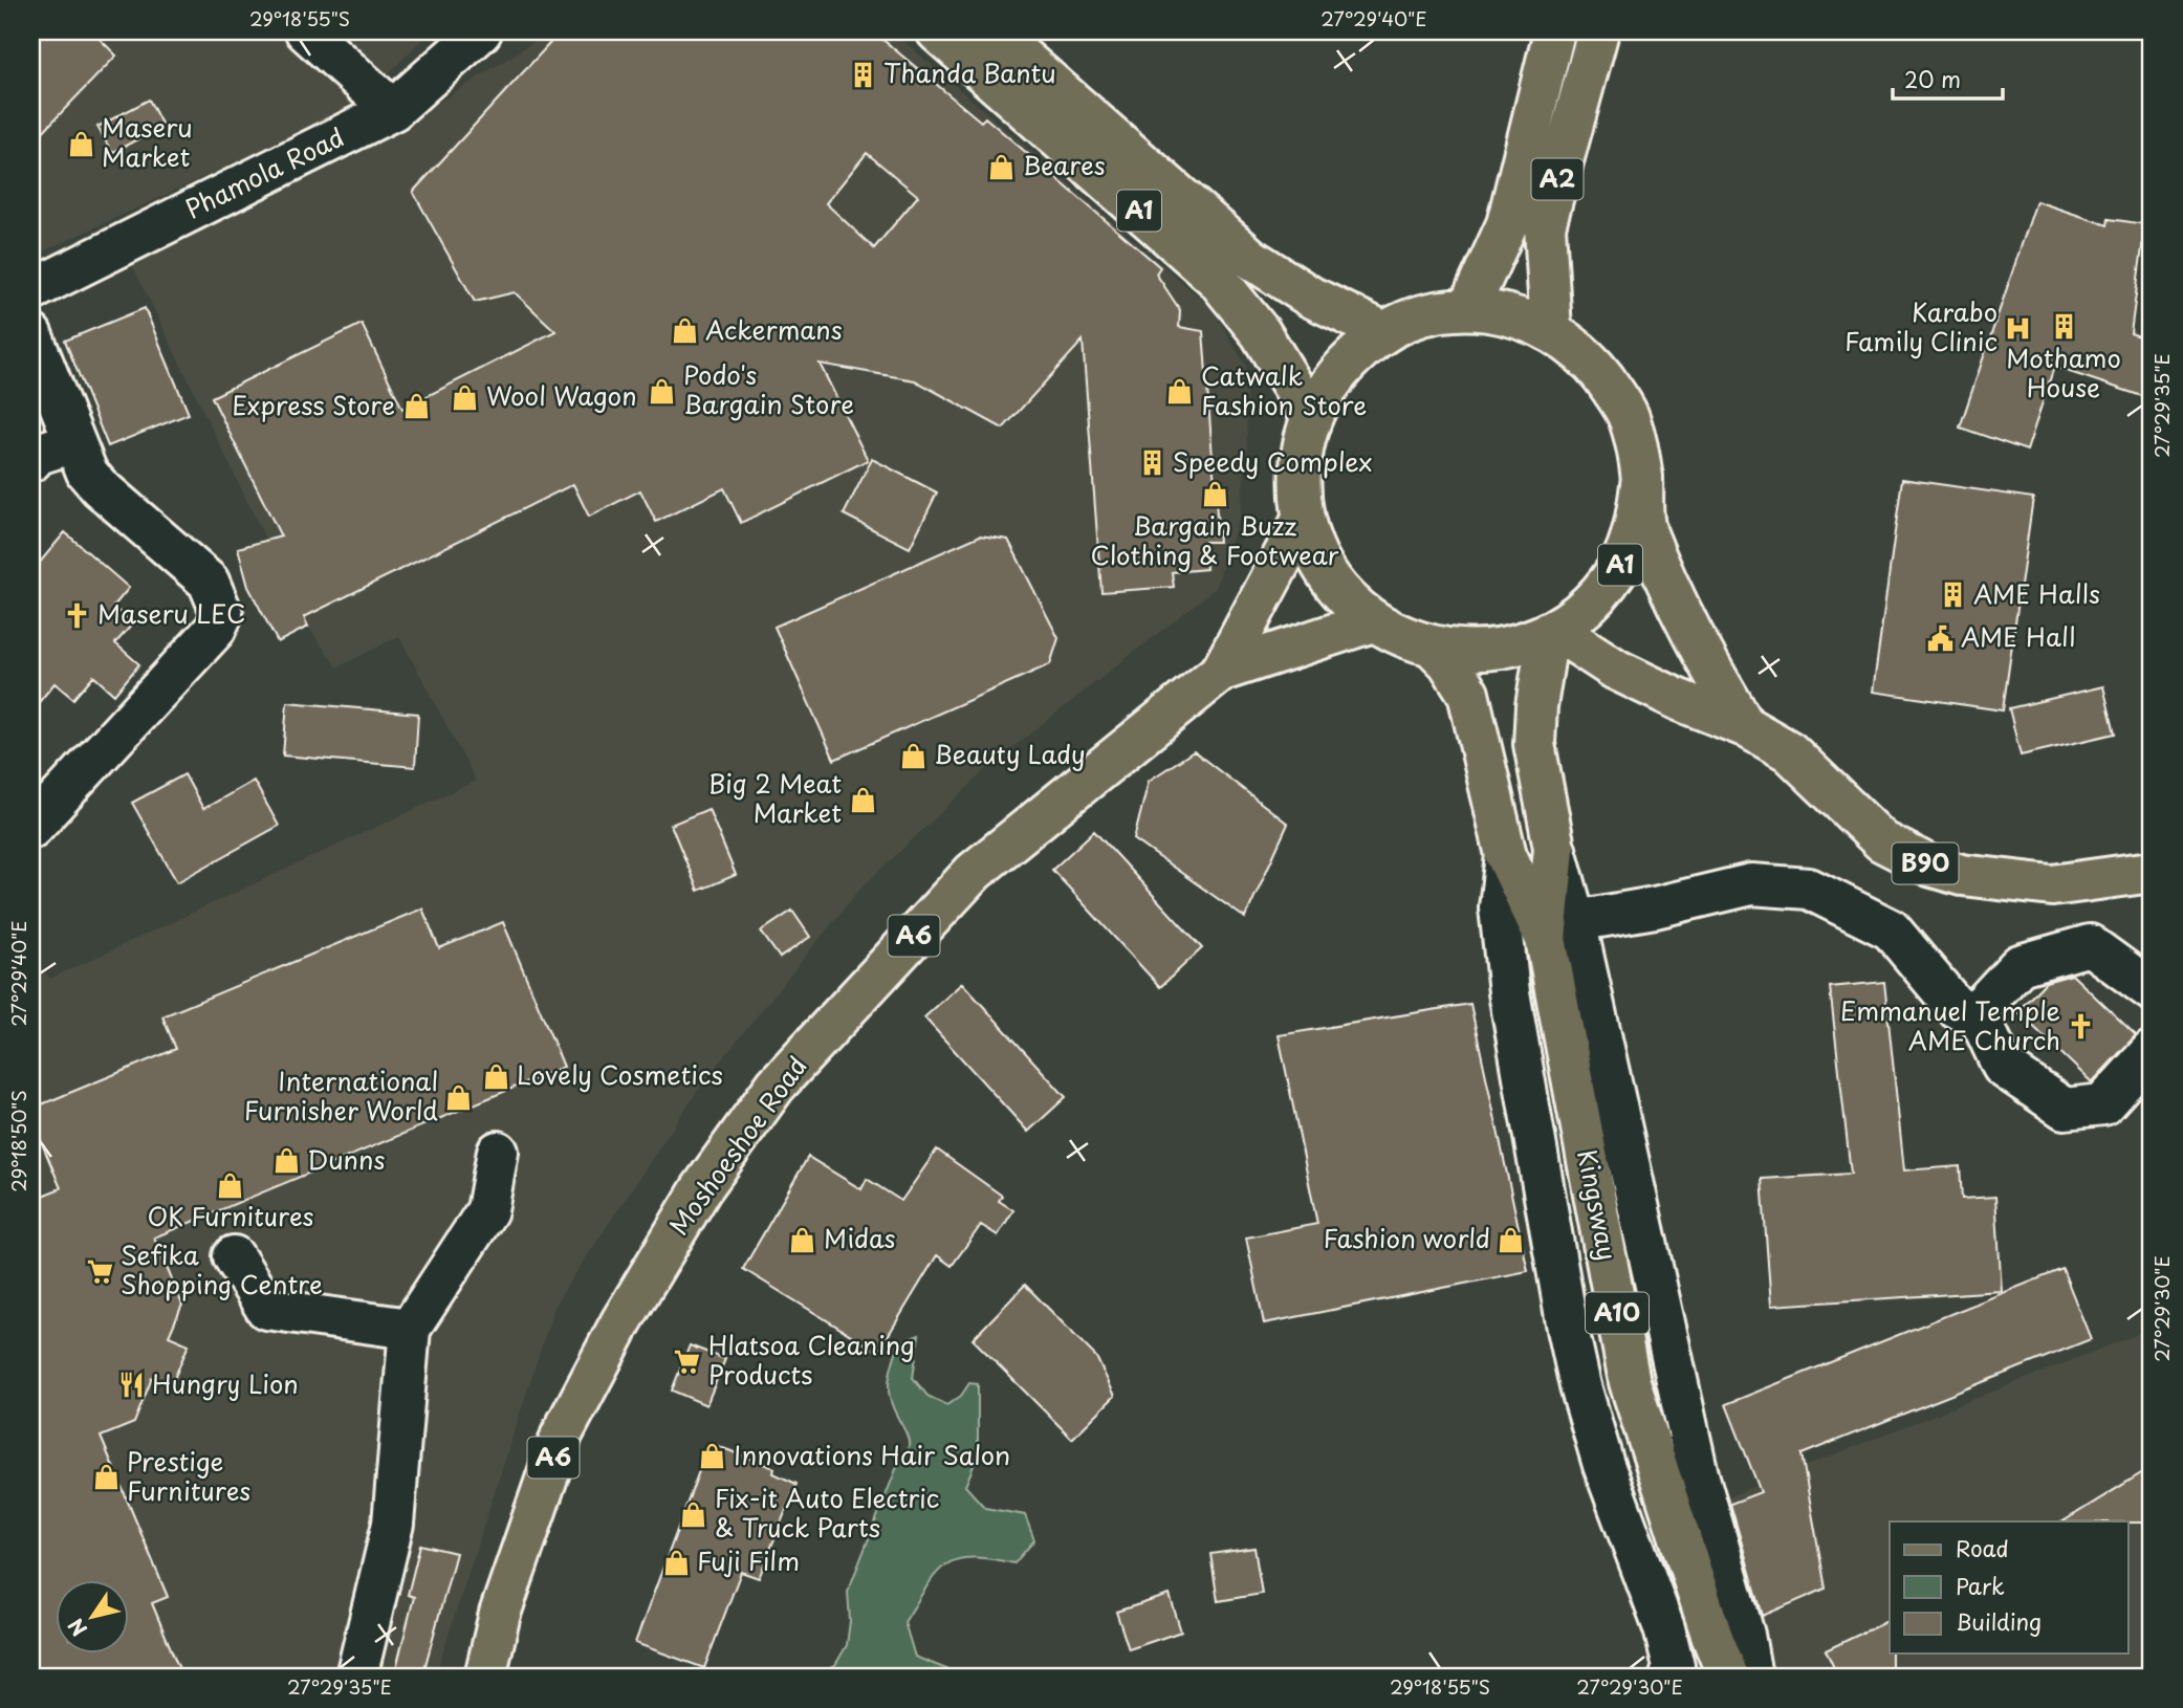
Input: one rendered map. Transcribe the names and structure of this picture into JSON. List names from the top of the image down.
{
  "streets": {
    "main road": [
      "A2",
      "A1",
      "B90",
      "A6",
      "Moshoeshoe Road",
      "Kingsway",
      "A10"
    ],
    "street": ["Phamola Road"]
  },
  "crossings": [
    ["A2", "A1"],
    ["A1", "B90"],
    ["A1", "Moshoeshoe Road"],
    ["A1", "Kingsway"],
    ["B90", "Kingsway"]
  ],
  "places": {
    "building": [
      "Thanda Bantu",
      "Mothamo House",
      "Speedy Complex",
      "AME Halls"
    ],
    "shop": [
      "Maseru Market",
      "Beares",
      "Ackermans",
      "Podo's Bargain Store",
      "Catwalk Fashion Store",
      "Wool Wagon",
      "Express Store",
      "Bargain Buzz Clothing & Footwear",
      "Beauty Lady",
      "Big 2 Meat Market",
      "Lovely Cosmetics",
      "International Furnisher World",
      "Dunns",
      "OK Furnitures",
      "Midas",
      "Fashion world",
      "Innovations Hair Salon",
      "Prestige Furnitures",
      "Fix-it Auto Electric & Truck Parts",
      "Fuji Film"
    ],
    "hospital": ["Karabo Family Clinic"],
    "church": ["Maseru LEC", "Emmanuel Temple AME Church"],
    "public building": ["AME Hall"],
    "supermarket": ["Sefika Shopping Centre", "Hlatsoa Cleaning Products"],
    "restaurant": ["Hungry Lion"]
  },
  "legend": ["Road", "Park", "Building"],
  "scale_bar": "20 m",
  "north": "bottom left",
  "coordinates": [
    "29°18'55\"S",
    "27°29'40\"E",
    "27°29'35\"E",
    "29°18'50\"S",
    "27°29'30\"E"
  ]
}
